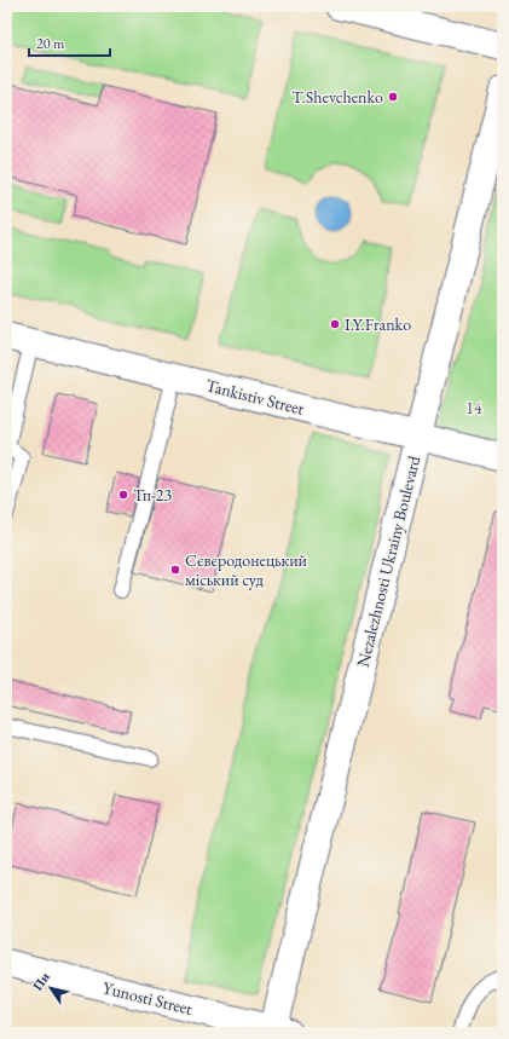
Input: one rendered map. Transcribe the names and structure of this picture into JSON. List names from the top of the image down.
{
  "streets": {
    "street": ["Tankistiv Street", "Nezalezhnosti Ukrainy Boulevard", "Yunosti Street"]
  },
  "crossings": [
    ["Tankistiv Street", "Nezalezhnosti Ukrainy Boulevard"],
    ["Nezalezhnosti Ukrainy Boulevard", "Yunosti Street"]
  ],
  "parks": ["14"],
  "places": [
    "T.Shevchenko",
    "I.Y.Franko",
    "Тп-23",
    "Сєвєродонецький міський суд"
  ],
  "scale_bar": "20 m",
  "north": "top left"
}
